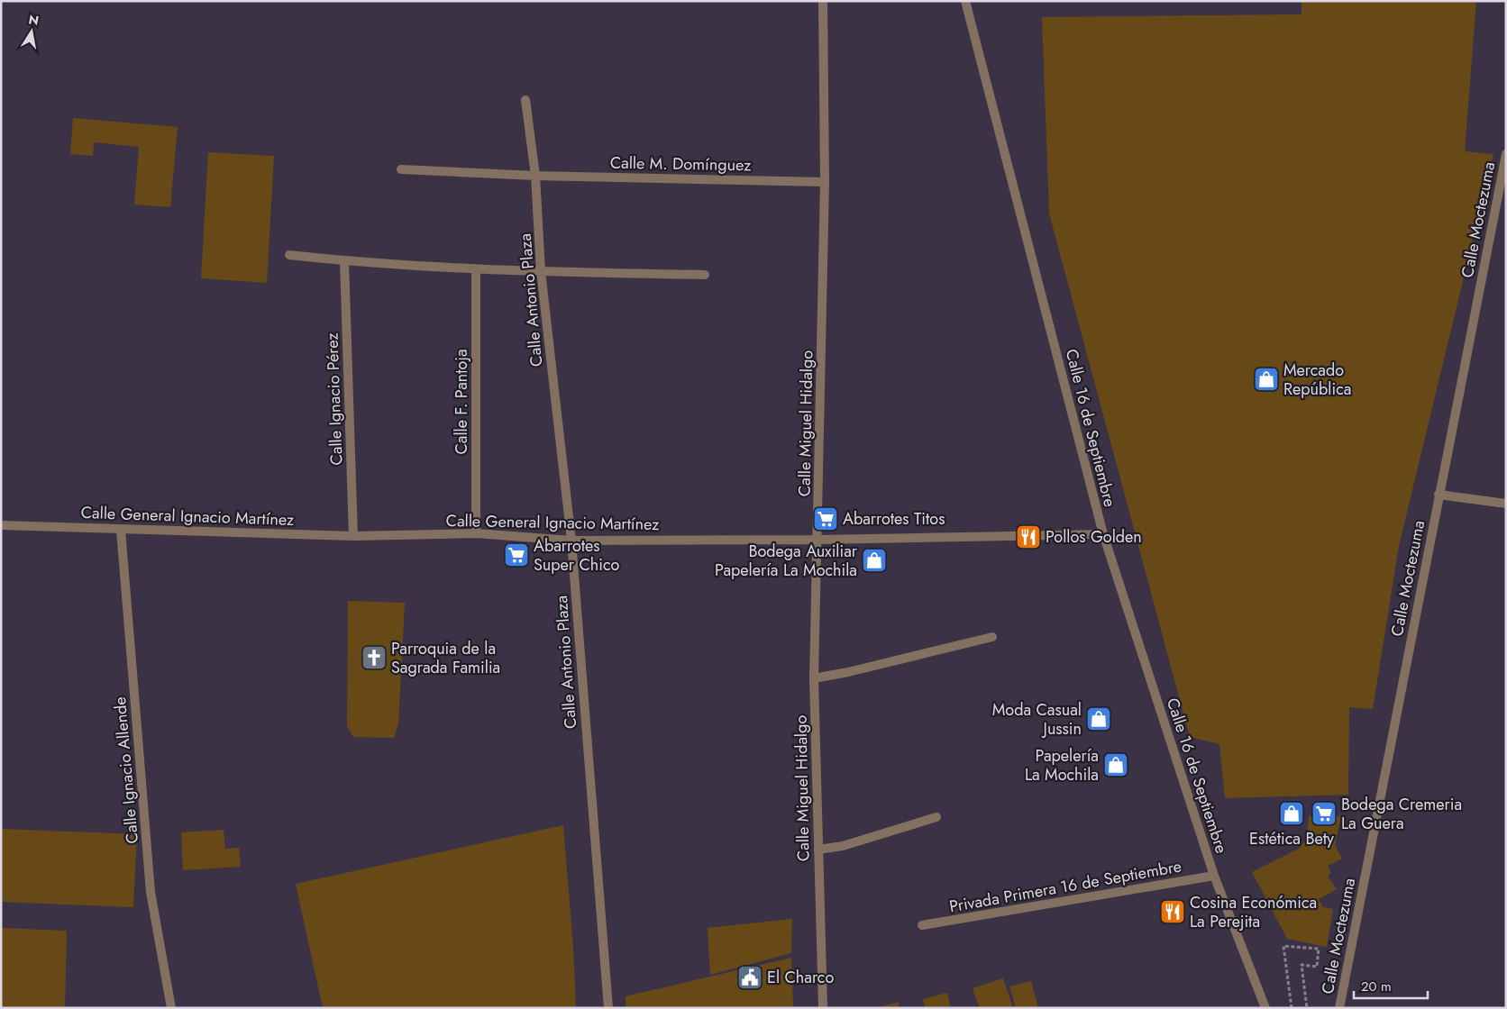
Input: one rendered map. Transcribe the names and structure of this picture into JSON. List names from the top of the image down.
{
  "streets": {
    "street": [
      "Calle M. Domínguez",
      "Calle Moctezuma",
      "Calle Antonio Plaza",
      "Calle Ignacio Pérez",
      "Calle F. Pantoja",
      "Calle Miguel Hidalgo",
      "Calle 16 de Septiembre",
      "Calle General Ignacio Martínez",
      "Calle Ignacio Allende",
      "Privada Primera 16 de Septiembre"
    ]
  },
  "crossings": [
    ["Calle M. Domínguez", "Calle Antonio Plaza"],
    ["Calle M. Domínguez", "Calle Miguel Hidalgo"],
    ["Calle Antonio Plaza", "Calle General Ignacio Martínez"],
    ["Calle Ignacio Pérez", "Calle General Ignacio Martínez"],
    ["Calle F. Pantoja", "Calle General Ignacio Martínez"],
    ["Calle Miguel Hidalgo", "Calle General Ignacio Martínez"],
    ["Calle 16 de Septiembre", "Calle General Ignacio Martínez"],
    ["Calle 16 de Septiembre", "Privada Primera 16 de Septiembre"],
    ["Calle General Ignacio Martínez", "Calle Ignacio Allende"]
  ],
  "places": {
    "shop": [
      "Mercado República",
      "Bodega Auxiliar Papelería La Mochila",
      "Moda Casual Jussin",
      "Papelería La Mochila",
      "Estética Bety"
    ],
    "supermarket": ["Abarrotes Titos", "Abarrotes Super Chico", "Bodega Cremeria La Guera"],
    "restaurant": ["Pollos Golden", "Cosina Económica La Perejita"],
    "church": ["Parroquia de la Sagrada Familia"],
    "public building": ["El Charco"]
  },
  "scale_bar": "20 m",
  "north": "top"
}
